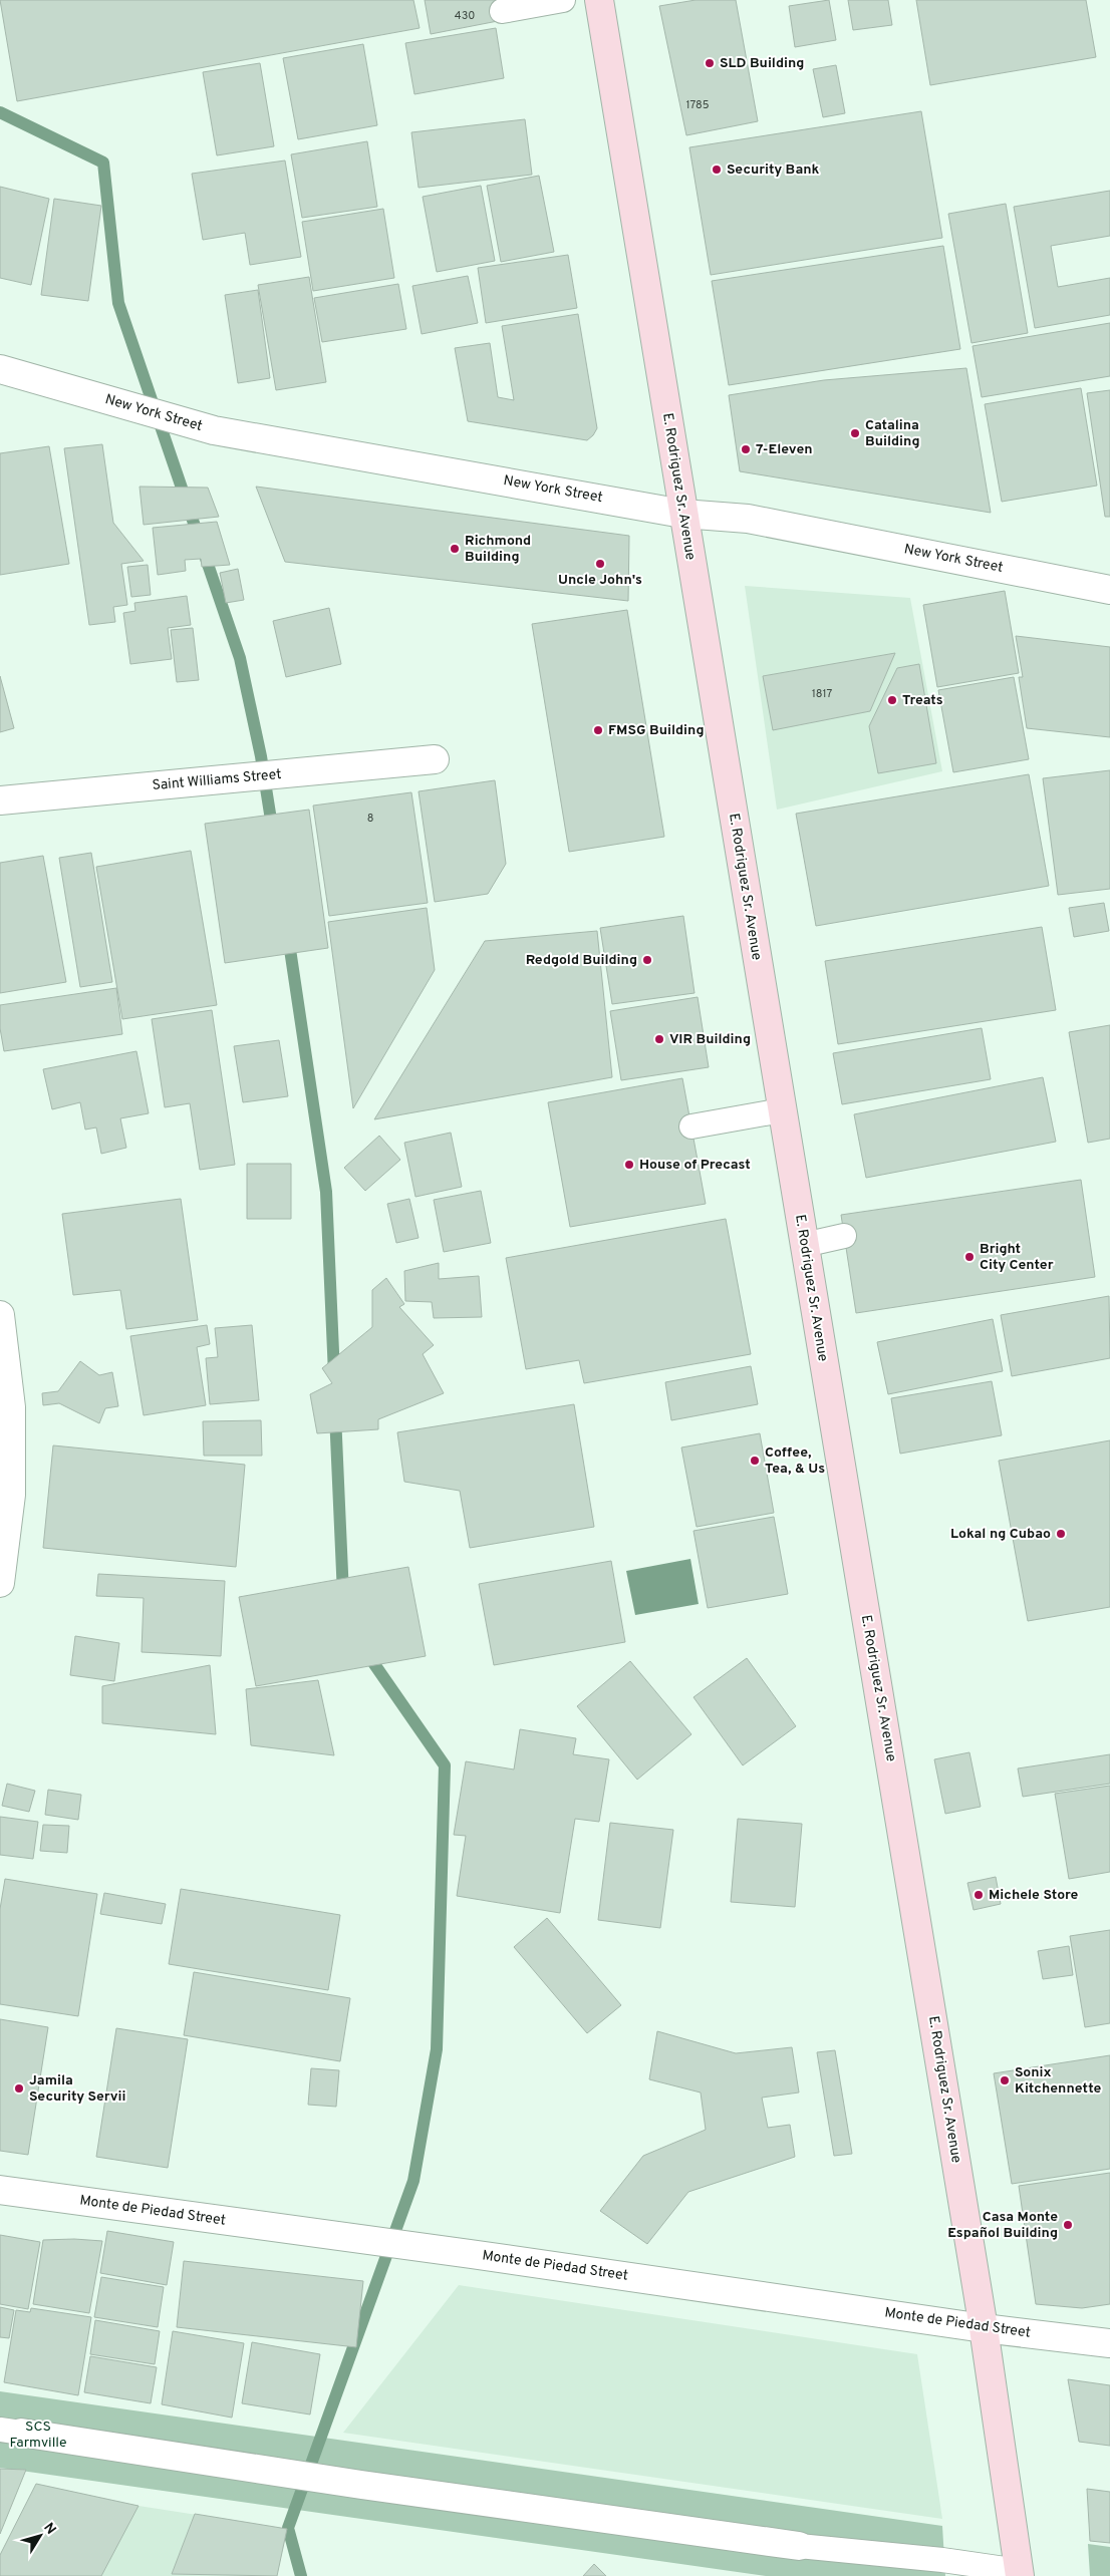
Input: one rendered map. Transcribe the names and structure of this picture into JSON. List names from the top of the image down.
{
  "streets": {
    "main road": ["E. Rodriguez Sr. Avenue"],
    "street": ["New York Street", "Saint Williams Street", "Monte de Piedad Street"]
  },
  "crossings": [
    ["New York Street", "E. Rodriguez Sr. Avenue"],
    ["E. Rodriguez Sr. Avenue", "Monte de Piedad Street"]
  ],
  "parks": ["SCS Farmville"],
  "places": [
    "SLD Building",
    "Security Bank",
    "Catalina Building",
    "7-Eleven",
    "Richmond Building",
    "Uncle John's",
    "Treats",
    "FMSG Building",
    "Redgold Building",
    "VIR Building",
    "House of Precast",
    "Bright City Center",
    "Coffee, Tea, & Us",
    "Lokal ng Cubao",
    "Michele Store",
    "Sonix Kitchennette",
    "Jamila Security Servii",
    "Casa Monte Español Building"
  ],
  "house_numbers": [
    "430",
    "1785",
    "1817",
    "8"
  ],
  "north": "top right"
}
